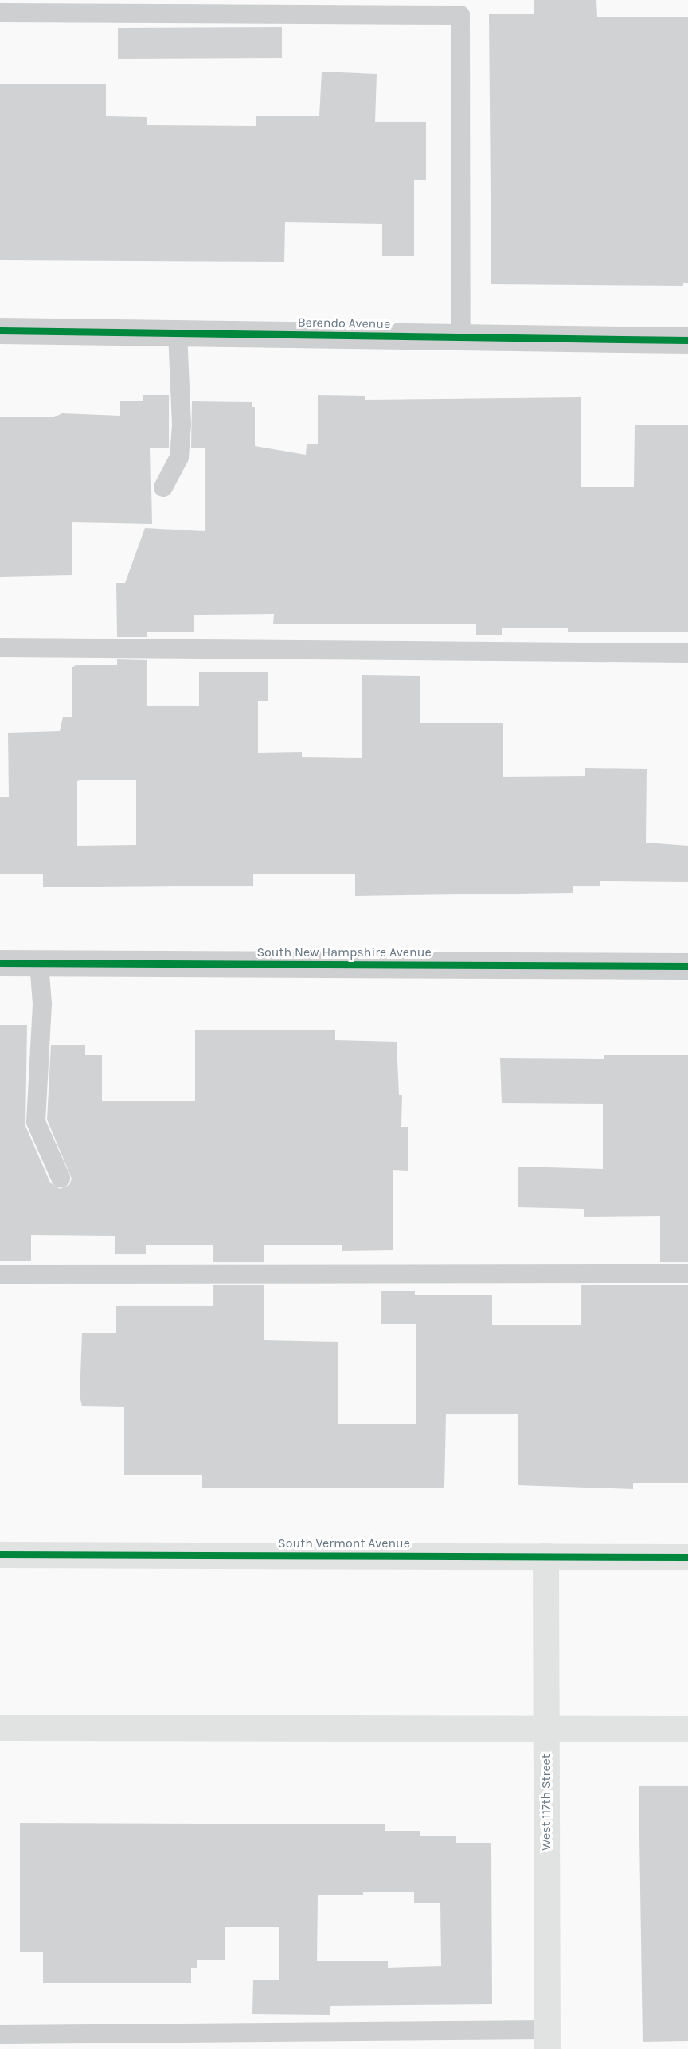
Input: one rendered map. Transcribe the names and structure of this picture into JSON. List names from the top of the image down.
{
  "streets": {
    "main road": ["South Vermont Avenue", "West 117th Street"],
    "street": ["Berendo Avenue", "South New Hampshire Avenue"]
  },
  "crossings": [
    ["South Vermont Avenue", "West 117th Street"]
  ]
}
